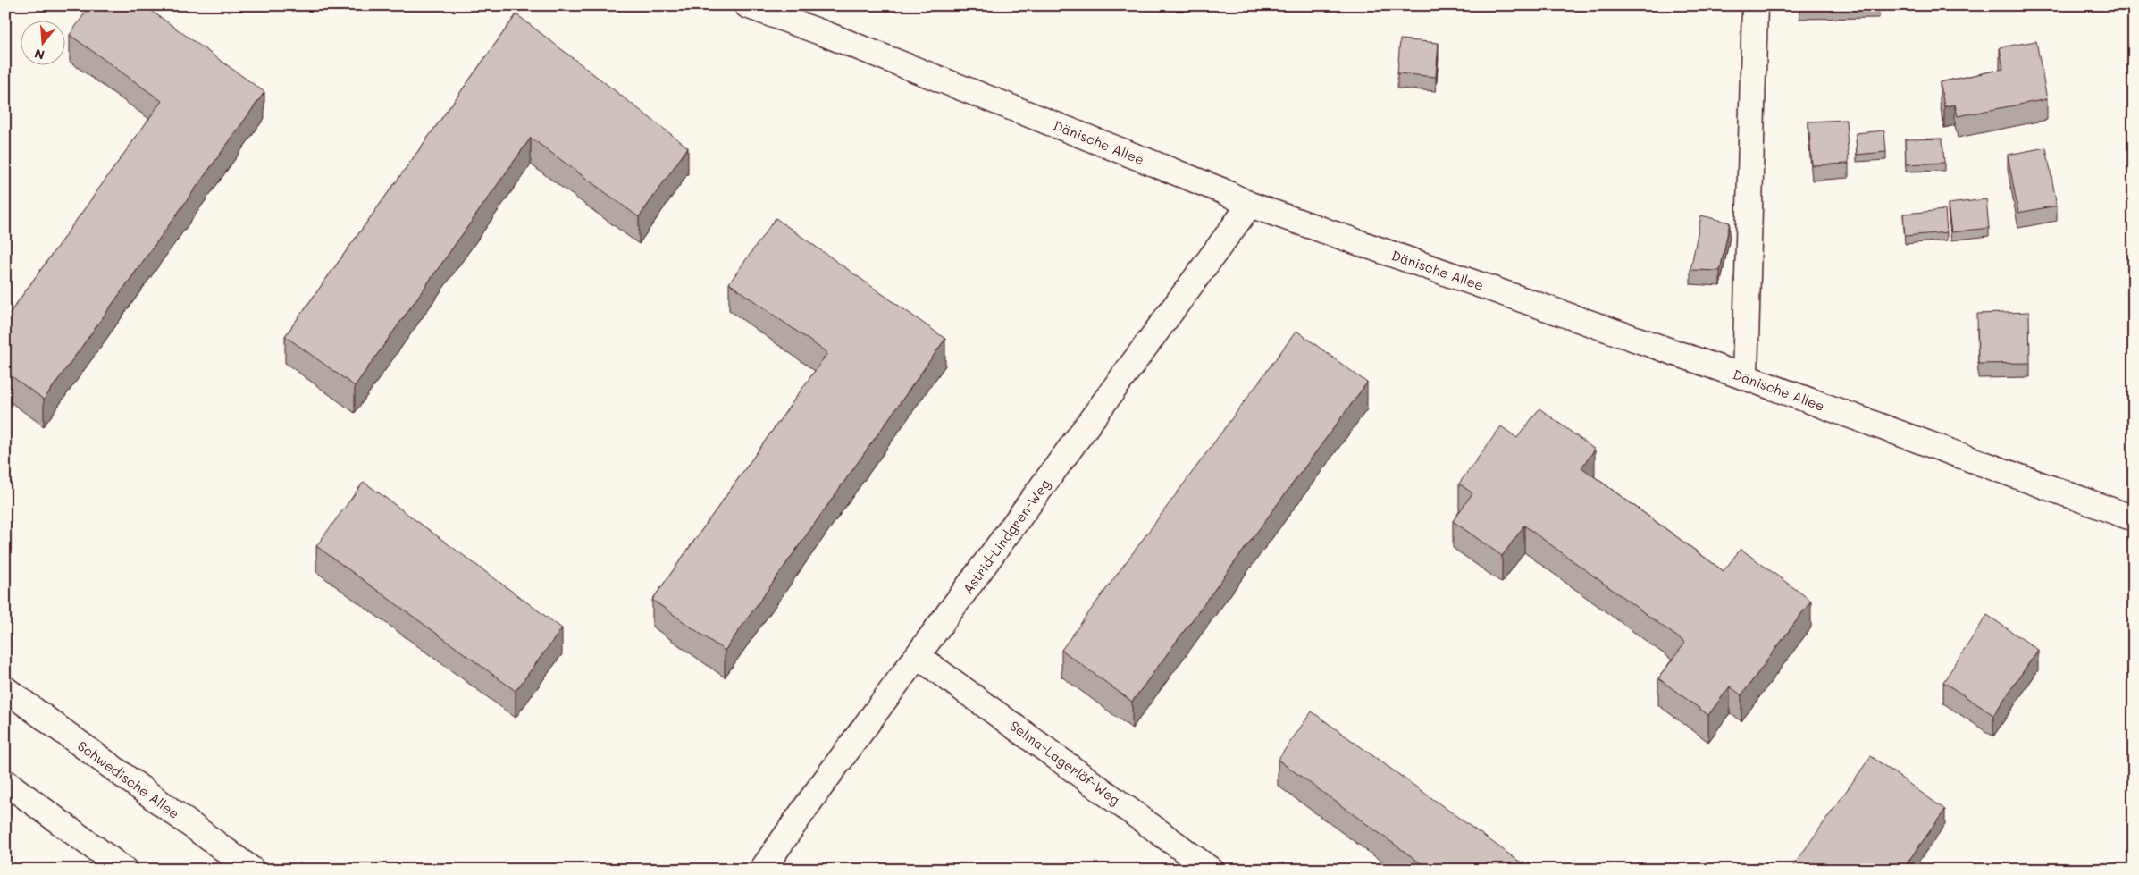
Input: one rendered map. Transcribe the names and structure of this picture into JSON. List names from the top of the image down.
{
  "streets": {
    "street": [
      "Dänische Allee",
      "Astrid-Lindgren-Weg",
      "Selma-Lagerlöf-Weg",
      "Schwedische Allee"
    ]
  },
  "crossings": [
    ["Dänische Allee", "Astrid-Lindgren-Weg"],
    ["Astrid-Lindgren-Weg", "Selma-Lagerlöf-Weg"]
  ],
  "north": "bottom"
}
